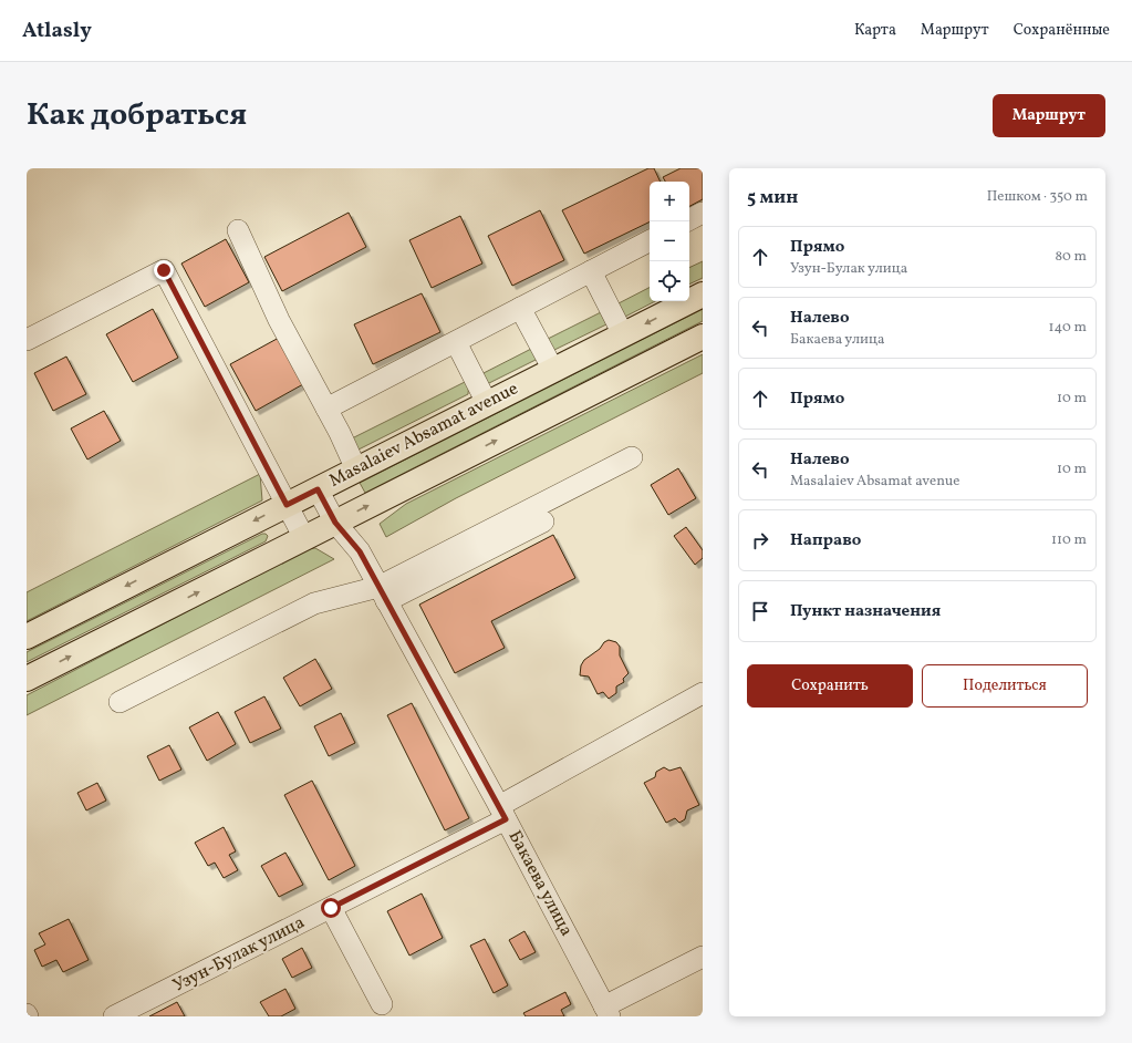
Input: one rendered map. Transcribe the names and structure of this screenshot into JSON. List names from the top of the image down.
{
  "streets": {
    "main road": ["Masalaiev Absamat avenue"],
    "street": ["Бакаева улица", "Узун-Булак улица"]
  },
  "crossings": [
    ["Masalaiev Absamat avenue", "Бакаева улица"],
    ["Бакаева улица", "Узун-Булак улица"]
  ],
  "page": {
    "header": "Atlasly",
    "nav": ["Карта", "Маршрут", "Сохранённые"],
    "title": "Как добраться",
    "buttons": [
      "Маршрут",
      ["Сохранить", "Поделиться"]
    ],
    "heading": ["5 мин", "Пешком · 350 m"],
    "map_buttons": ["+", "−"],
    "list": [
      ["Прямо", "Узун-Булак улица", "80 m"],
      ["Налево", "Бакаева улица", "140 m"],
      ["Прямо", "10 m"],
      ["Налево", "Masalaiev Absamat avenue", "10 m"],
      ["Направо", "110 m"],
      "Пункт назначения"
    ]
  }
}
